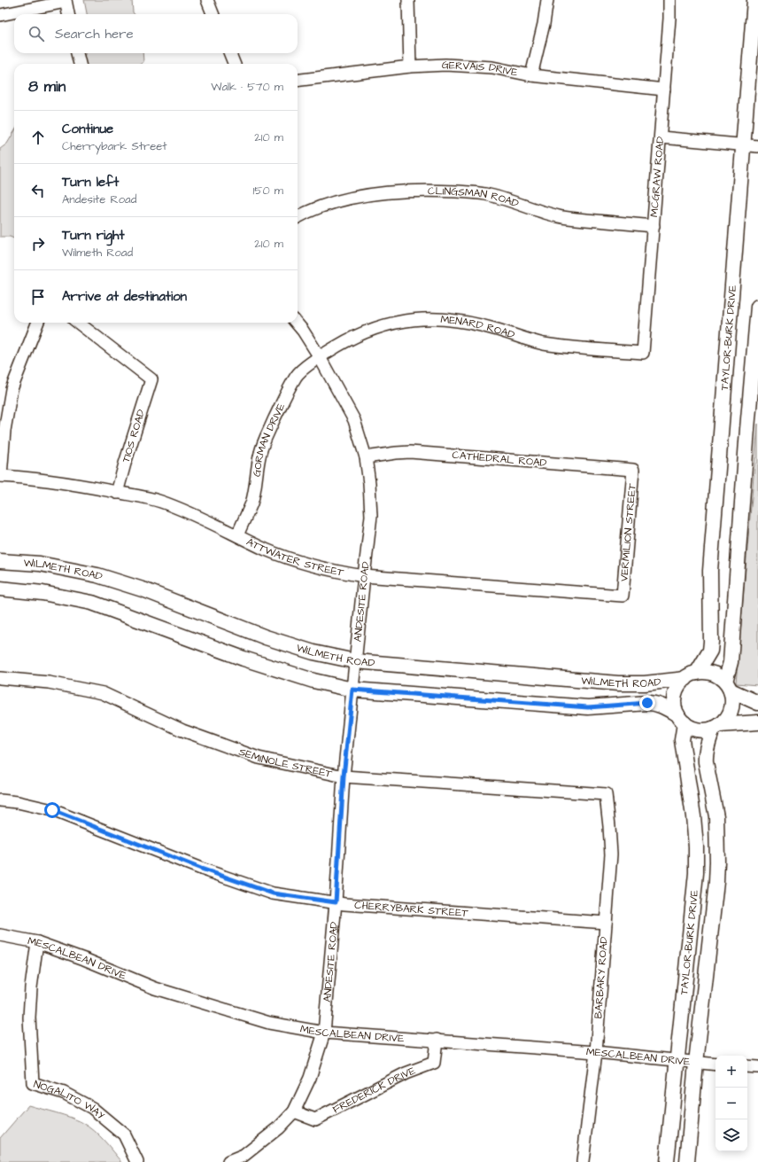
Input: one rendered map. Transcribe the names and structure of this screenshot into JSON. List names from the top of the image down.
{
  "streets": {
    "street": [
      "GERVAIS DRIVE",
      "MCGRAW ROAD",
      "CLINGSMAN ROAD",
      "MENARD ROAD",
      "TAYLOR-BURK DRIVE",
      "TIOS ROAD",
      "GORMAN DRIVE",
      "CATHEDRAL ROAD",
      "VERMILION STREET",
      "ATTWATER STREET",
      "WILMETH ROAD",
      "ANDESITE ROAD",
      "SEMINOLE STREET",
      "CHERRYBARK STREET",
      "MESCALBEAN DRIVE",
      "BARBARY ROAD",
      "FREDERICK DRIVE",
      "NOGALITO WAY"
    ]
  },
  "crossings": [
    ["GERVAIS DRIVE", "MCGRAW ROAD"],
    ["MCGRAW ROAD", "CLINGSMAN ROAD"],
    ["MCGRAW ROAD", "MENARD ROAD"],
    ["MENARD ROAD", "GORMAN DRIVE"],
    ["MENARD ROAD", "ANDESITE ROAD"],
    ["TAYLOR-BURK DRIVE", "WILMETH ROAD"],
    ["TAYLOR-BURK DRIVE", "MESCALBEAN DRIVE"],
    ["TIOS ROAD", "ATTWATER STREET"],
    ["GORMAN DRIVE", "ATTWATER STREET"],
    ["GORMAN DRIVE", "ANDESITE ROAD"],
    ["CATHEDRAL ROAD", "VERMILION STREET"],
    ["CATHEDRAL ROAD", "ANDESITE ROAD"],
    ["VERMILION STREET", "ATTWATER STREET"],
    ["ATTWATER STREET", "ANDESITE ROAD"],
    ["WILMETH ROAD", "ANDESITE ROAD"],
    ["ANDESITE ROAD", "SEMINOLE STREET"],
    ["ANDESITE ROAD", "CHERRYBARK STREET"],
    ["ANDESITE ROAD", "MESCALBEAN DRIVE"],
    ["ANDESITE ROAD", "FREDERICK DRIVE"],
    ["SEMINOLE STREET", "BARBARY ROAD"],
    ["CHERRYBARK STREET", "BARBARY ROAD"],
    ["MESCALBEAN DRIVE", "BARBARY ROAD"],
    ["MESCALBEAN DRIVE", "FREDERICK DRIVE"],
    ["MESCALBEAN DRIVE", "NOGALITO WAY"]
  ],
  "page": {
    "search": "Search here",
    "heading": ["8 min", "Walk · 570 m"],
    "list": [
      ["Continue", "Cherrybark Street", "210 m"],
      ["Turn left", "Andesite Road", "150 m"],
      ["Turn right", "Wilmeth Road", "210 m"],
      "Arrive at destination"
    ],
    "map_buttons": ["+", "−"]
  }
}
